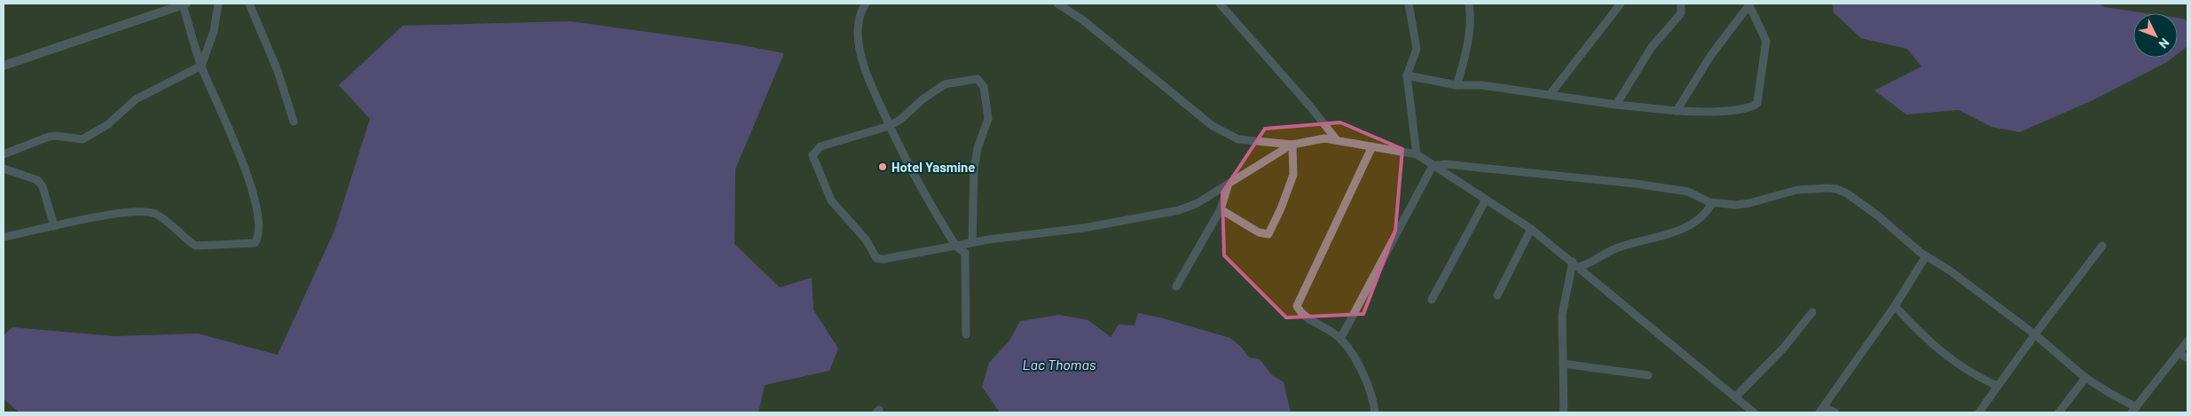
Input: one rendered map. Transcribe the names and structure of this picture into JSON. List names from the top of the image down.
{
  "water": ["Lac Thomas"],
  "places": ["Hotel Yasmine"],
  "north": "bottom right"
}
